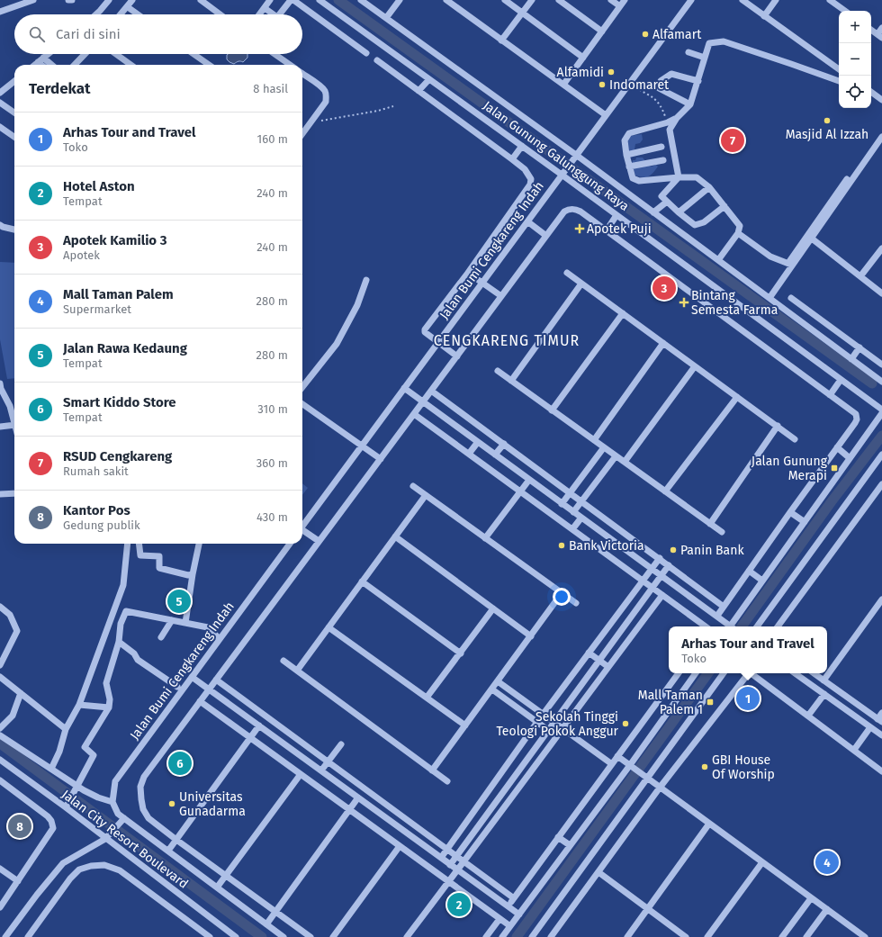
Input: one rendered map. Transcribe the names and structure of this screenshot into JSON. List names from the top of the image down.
{
  "streets": {
    "street": ["Jalan Gunung Galunggung Raya", "Jalan Bumi Cengkareng Indah", "Jalan City Resort Boulevard"]
  },
  "crossings": [
    ["Jalan Gunung Galunggung Raya", "Jalan Bumi Cengkareng Indah"]
  ],
  "districts": ["CENGKARENG TIMUR"],
  "places": {
    "other": [
      "Alfamart",
      "Alfamidi",
      "Indomaret",
      "Masjid Al Izzah",
      "Bank Victoria",
      "Panin Bank",
      "Sekolah Tinggi Teologi Pokok Anggur",
      "GBI House Of Worship",
      "Universitas Gunadarma"
    ],
    "health": ["Apotek Puji", "Bintang Semesta Farma"],
    "transit": ["Jalan Gunung Merapi", "Mall Taman Palem 1"]
  },
  "page": {
    "map_buttons": ["+", "−"],
    "search": "Cari di sini",
    "heading": ["Terdekat", "8 hasil"],
    "list": [
      {
        "mark": "1",
        "name": "Arhas Tour and Travel",
        "note": "Toko",
        "value": "160 m"
      },
      {
        "mark": "2",
        "name": "Hotel Aston",
        "note": "Tempat",
        "value": "240 m"
      },
      {
        "mark": "3",
        "name": "Apotek Kamilio 3",
        "note": "Apotek",
        "value": "240 m"
      },
      {
        "mark": "4",
        "name": "Mall Taman Palem",
        "note": "Supermarket",
        "value": "280 m"
      },
      {
        "mark": "5",
        "name": "Jalan Rawa Kedaung",
        "note": "Tempat",
        "value": "280 m"
      },
      {
        "mark": "6",
        "name": "Smart Kiddo Store",
        "note": "Tempat",
        "value": "310 m"
      },
      {
        "mark": "7",
        "name": "RSUD Cengkareng",
        "note": "Rumah sakit",
        "value": "360 m"
      },
      {
        "mark": "8",
        "name": "Kantor Pos",
        "note": "Gedung publik",
        "value": "430 m"
      }
    ],
    "pins": [
      "7",
      "3",
      "5",
      "1",
      "6",
      "8",
      "4",
      "2"
    ],
    "popup": ["Arhas Tour and Travel", "Toko"]
  }
}
